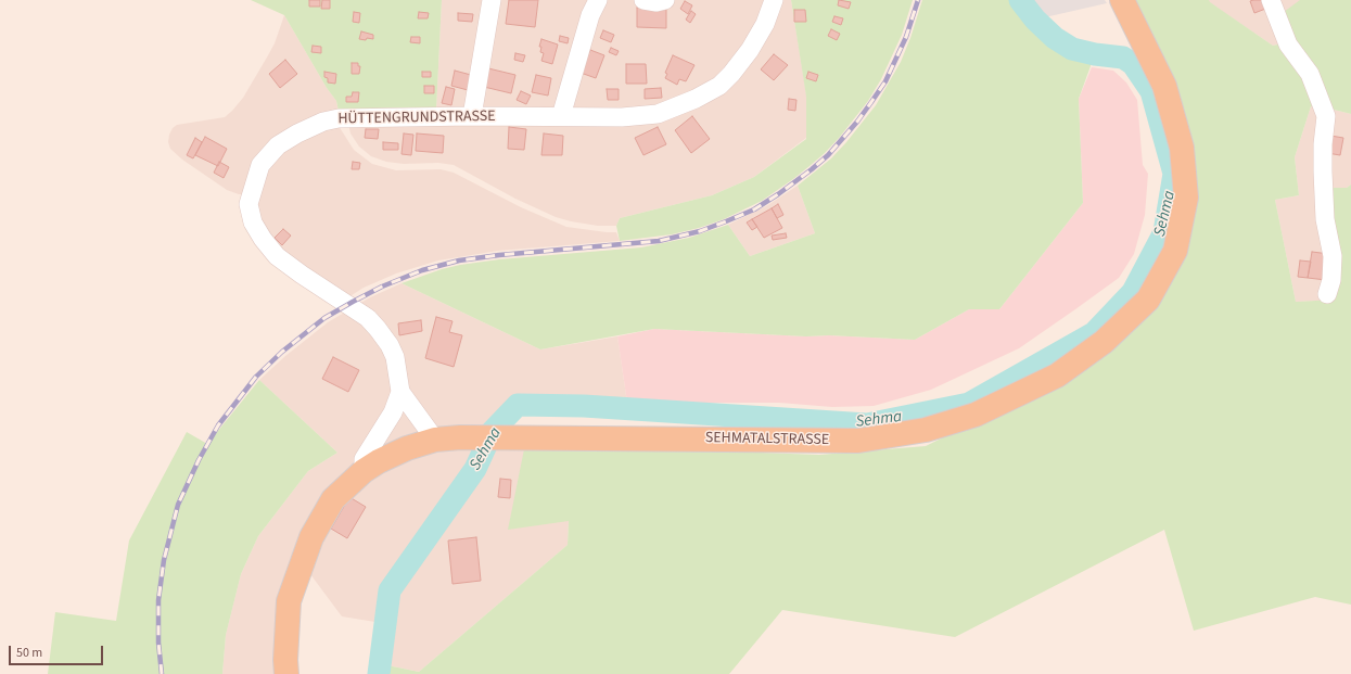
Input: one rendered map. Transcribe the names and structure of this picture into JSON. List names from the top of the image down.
{
  "streets": {
    "main road": ["SEHMATALSTRASSE"],
    "street": ["HÜTTENGRUNDSTRASSE"]
  },
  "crossings": [
    ["HÜTTENGRUNDSTRASSE", "SEHMATALSTRASSE"]
  ],
  "water": ["Sehma"],
  "scale_bar": "50 m"
}
